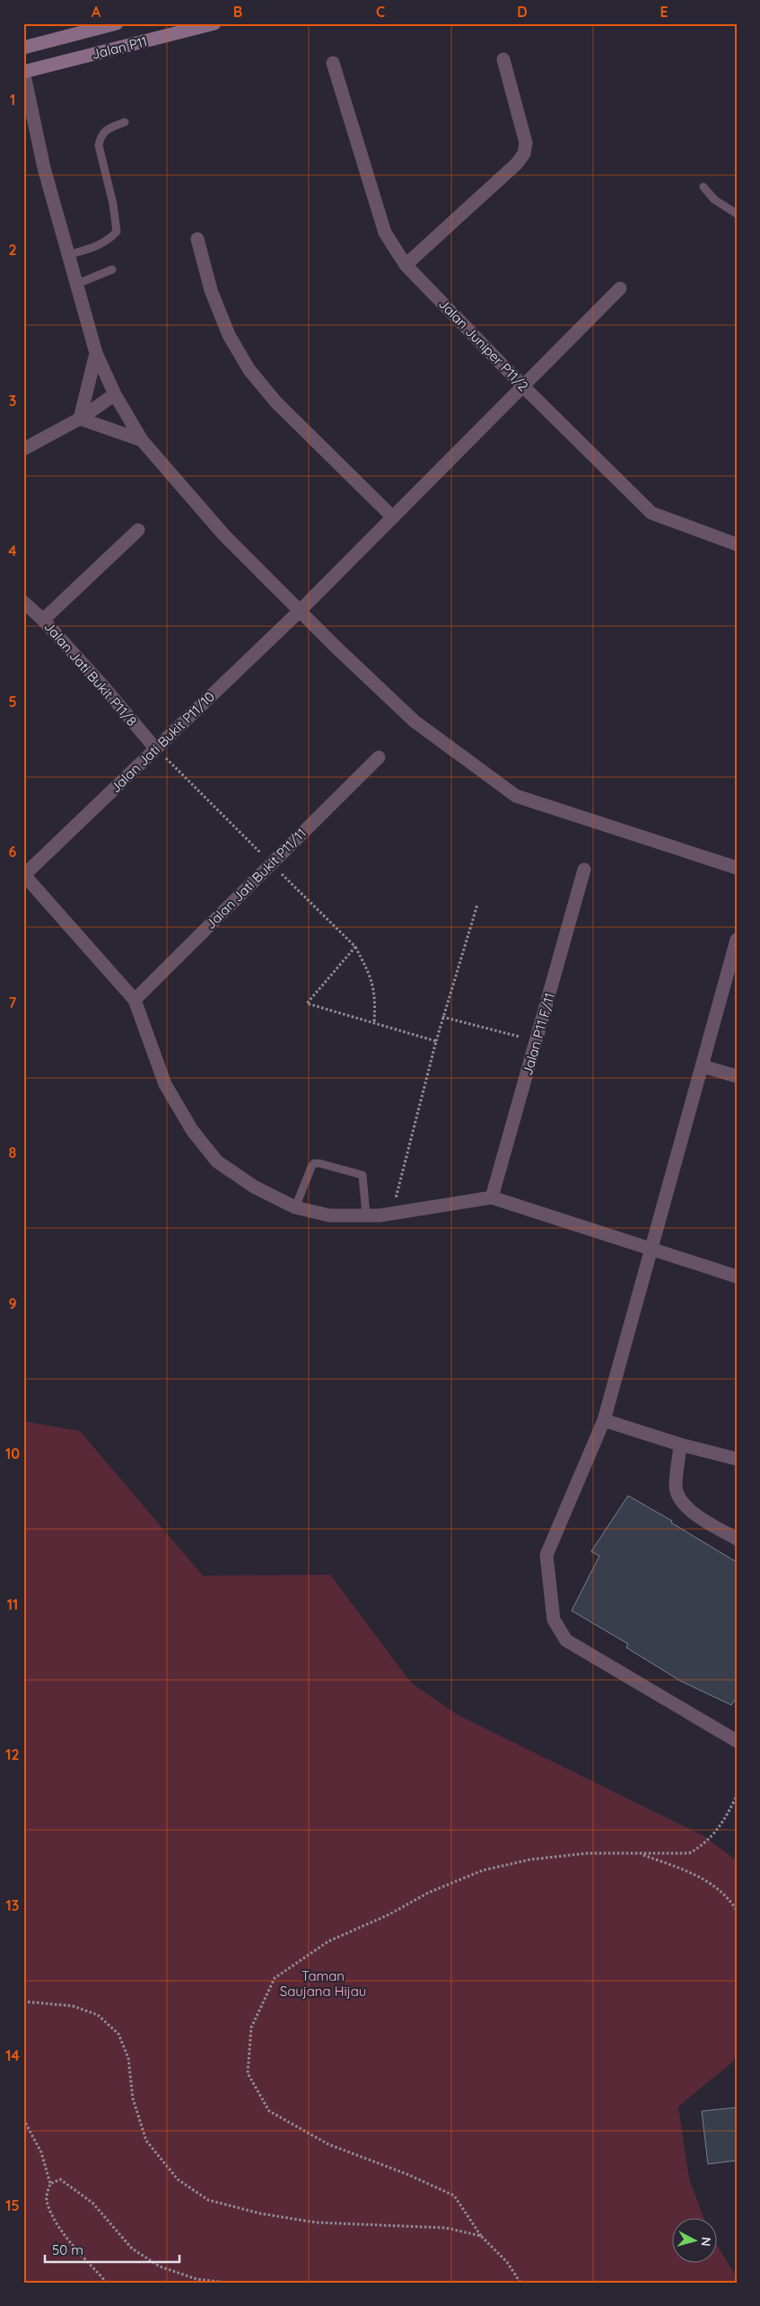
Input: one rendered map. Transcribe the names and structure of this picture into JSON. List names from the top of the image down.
{
  "streets": {
    "main road": ["Jalan P11"],
    "street": [
      "Jalan Juniper P11/2",
      "Jalan Jati Bukit P11/8",
      "Jalan Jati Bukit P11/10",
      "Jalan Jati Bukit P11/11",
      "Jalan P11 F/11"
    ]
  },
  "crossings": [
    ["Jalan Juniper P11/2", "Jalan Jati Bukit P11/10"],
    ["Jalan Jati Bukit P11/8", "Jalan Jati Bukit P11/10"]
  ],
  "parks": ["Taman Saujana Hijau"],
  "scale_bar": "50 m",
  "north": "right",
  "grid": {
    "columns": [
      "A",
      "B",
      "C",
      "D",
      "E"
    ],
    "rows": [
      "1",
      "2",
      "3",
      "4",
      "5",
      "6",
      "7",
      "8",
      "9",
      "10",
      "11",
      "12",
      "13",
      "14",
      "15"
    ]
  }
}
